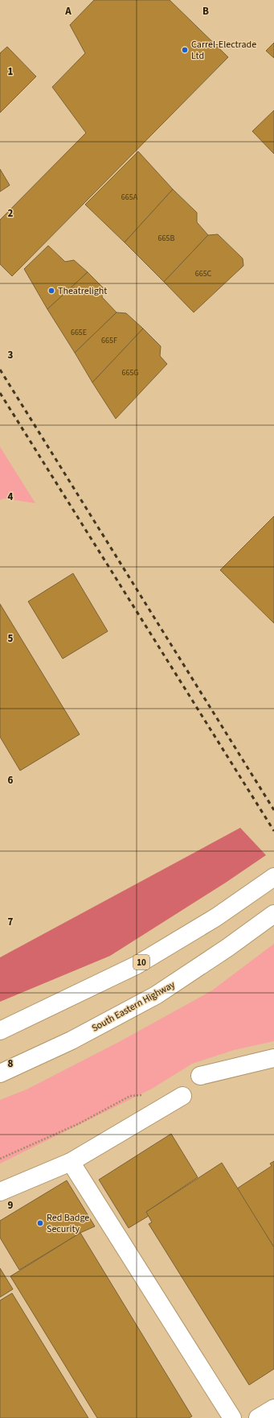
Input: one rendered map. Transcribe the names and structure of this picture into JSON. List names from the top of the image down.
{
  "streets": {
    "main road": ["10", "South Eastern Highway"]
  },
  "places": ["Carrel-Electrade Ltd", "Theatrelight", "Red Badge Security"],
  "house_numbers": [
    "665A",
    "665B",
    "665C",
    "665E",
    "665F",
    "665G"
  ],
  "grid": {
    "columns": ["A", "B"],
    "rows": [
      "1",
      "2",
      "3",
      "4",
      "5",
      "6",
      "7",
      "8",
      "9"
    ]
  }
}
